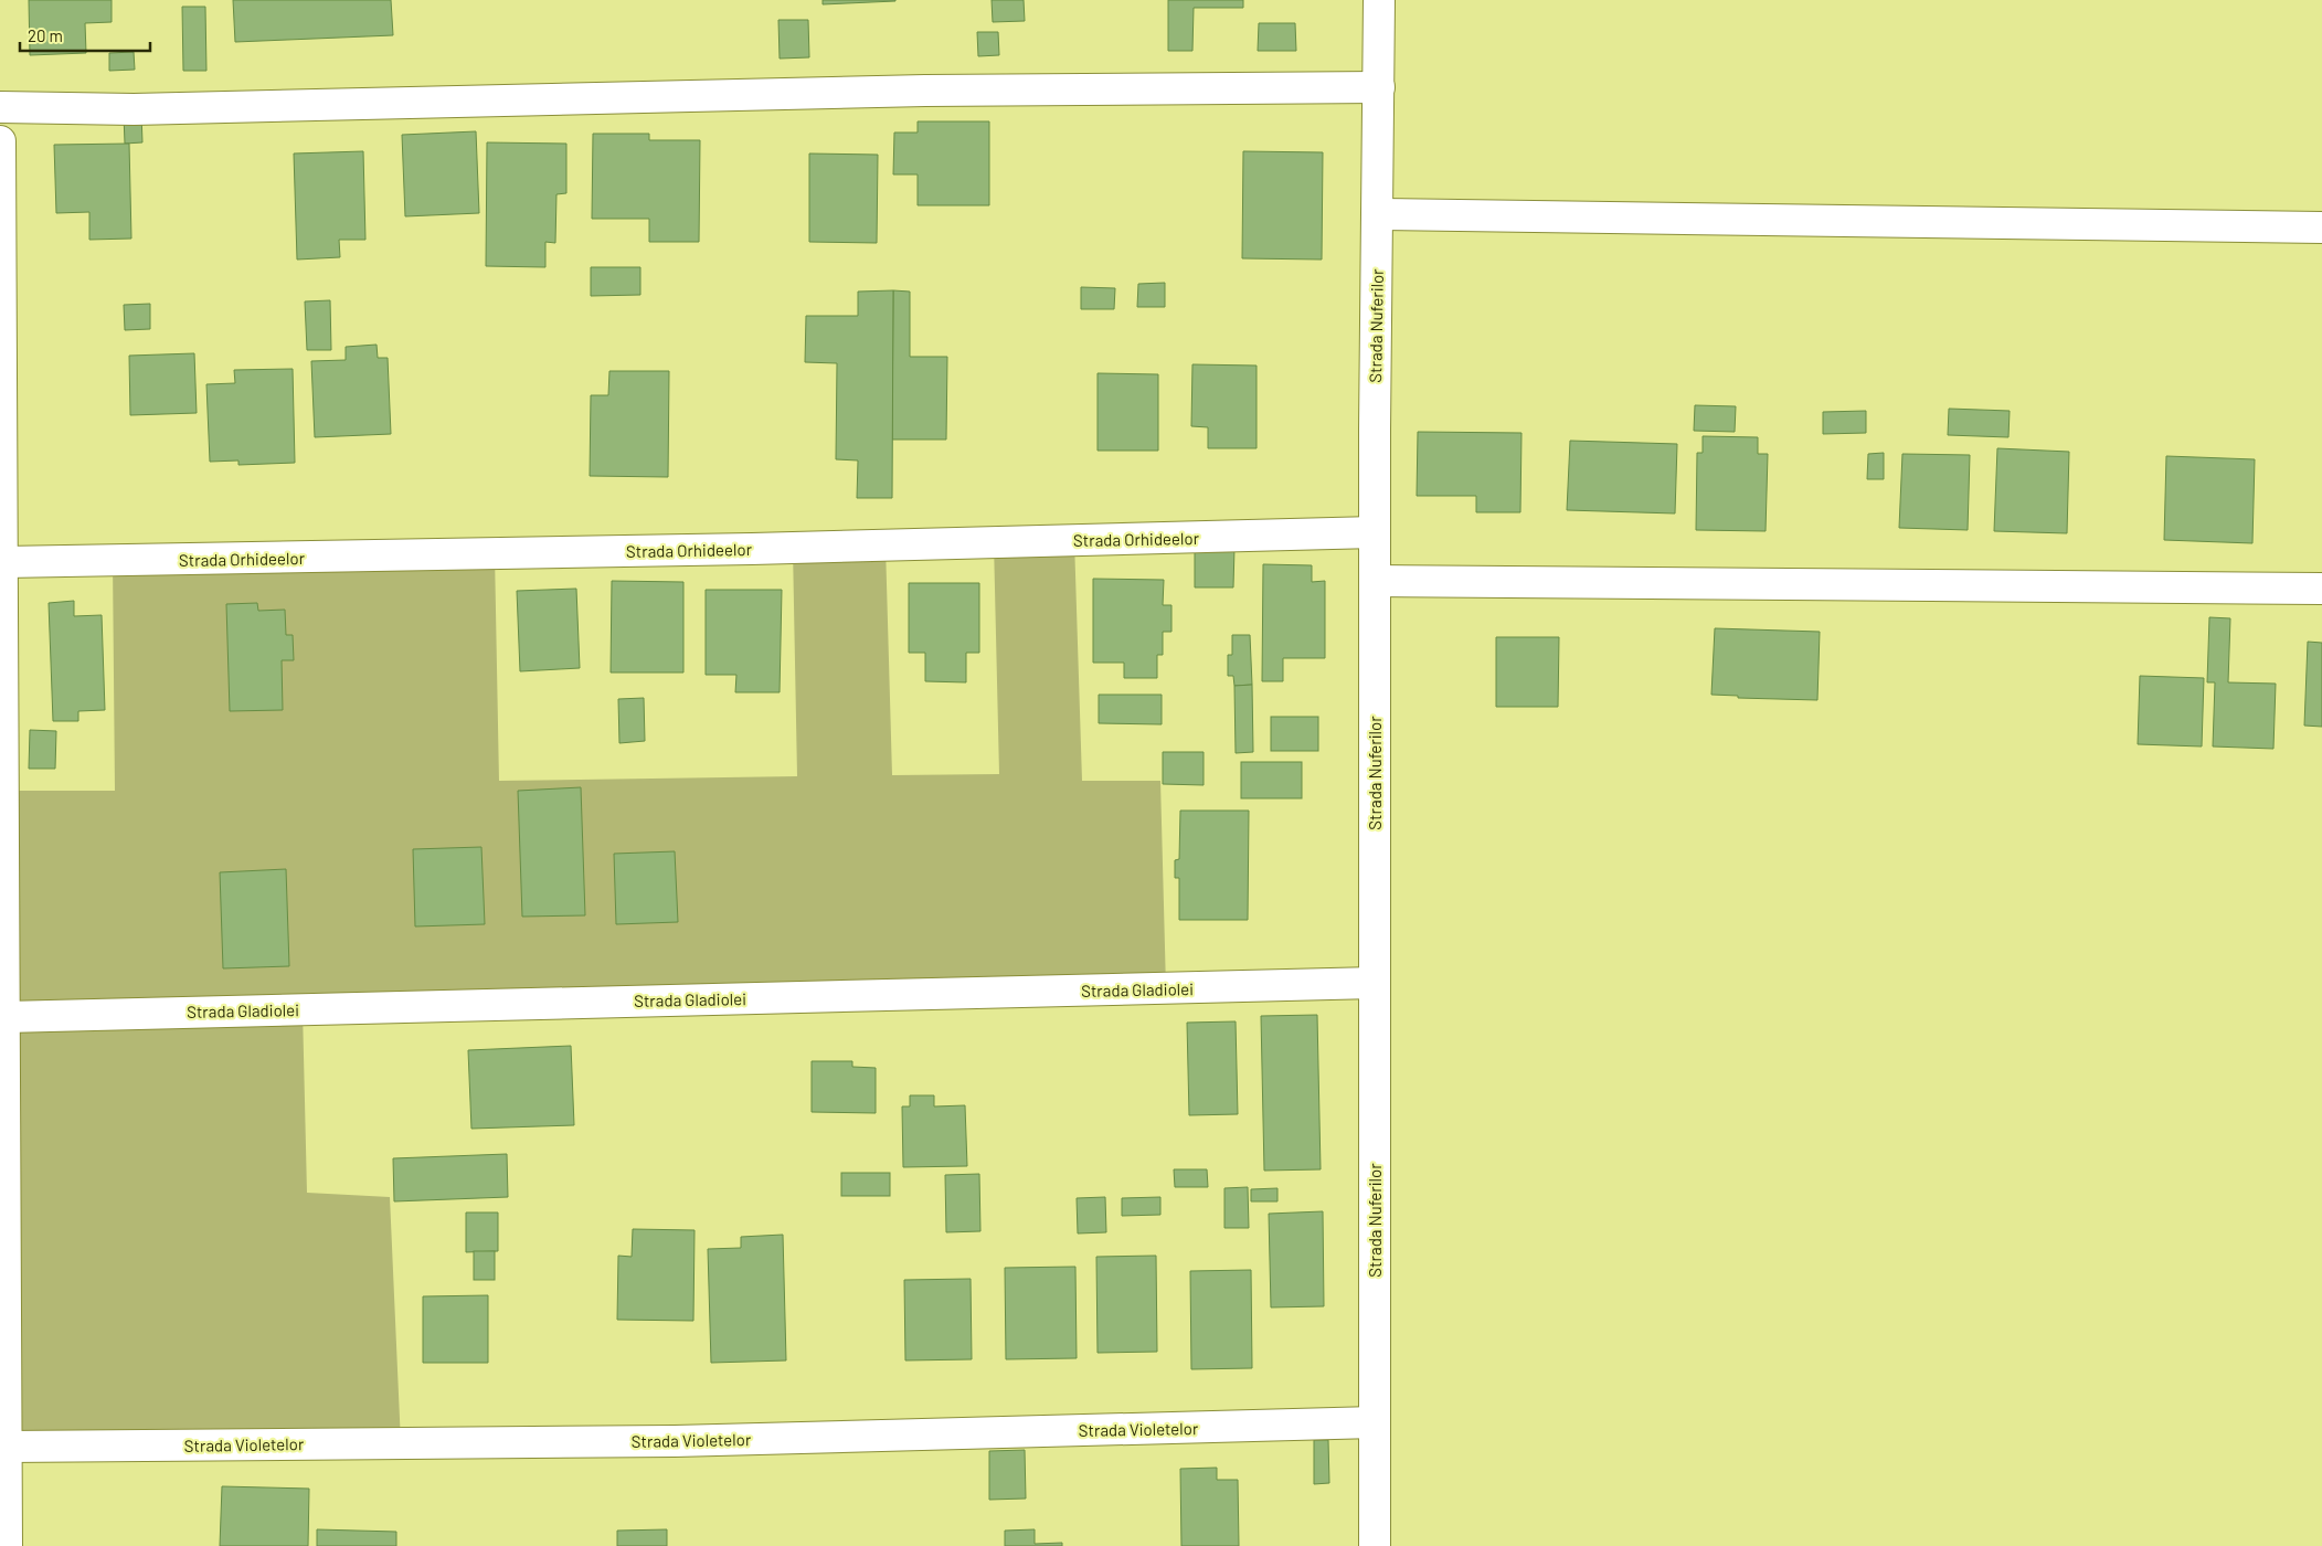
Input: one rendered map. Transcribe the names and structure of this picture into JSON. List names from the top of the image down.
{
  "streets": {
    "street": [
      "Strada Nuferilor",
      "Strada Orhideelor",
      "Strada Gladiolei",
      "Strada Violetelor"
    ]
  },
  "crossings": [
    ["Strada Nuferilor", "Strada Orhideelor"],
    ["Strada Nuferilor", "Strada Gladiolei"],
    ["Strada Nuferilor", "Strada Violetelor"]
  ],
  "scale_bar": "20 m"
}
